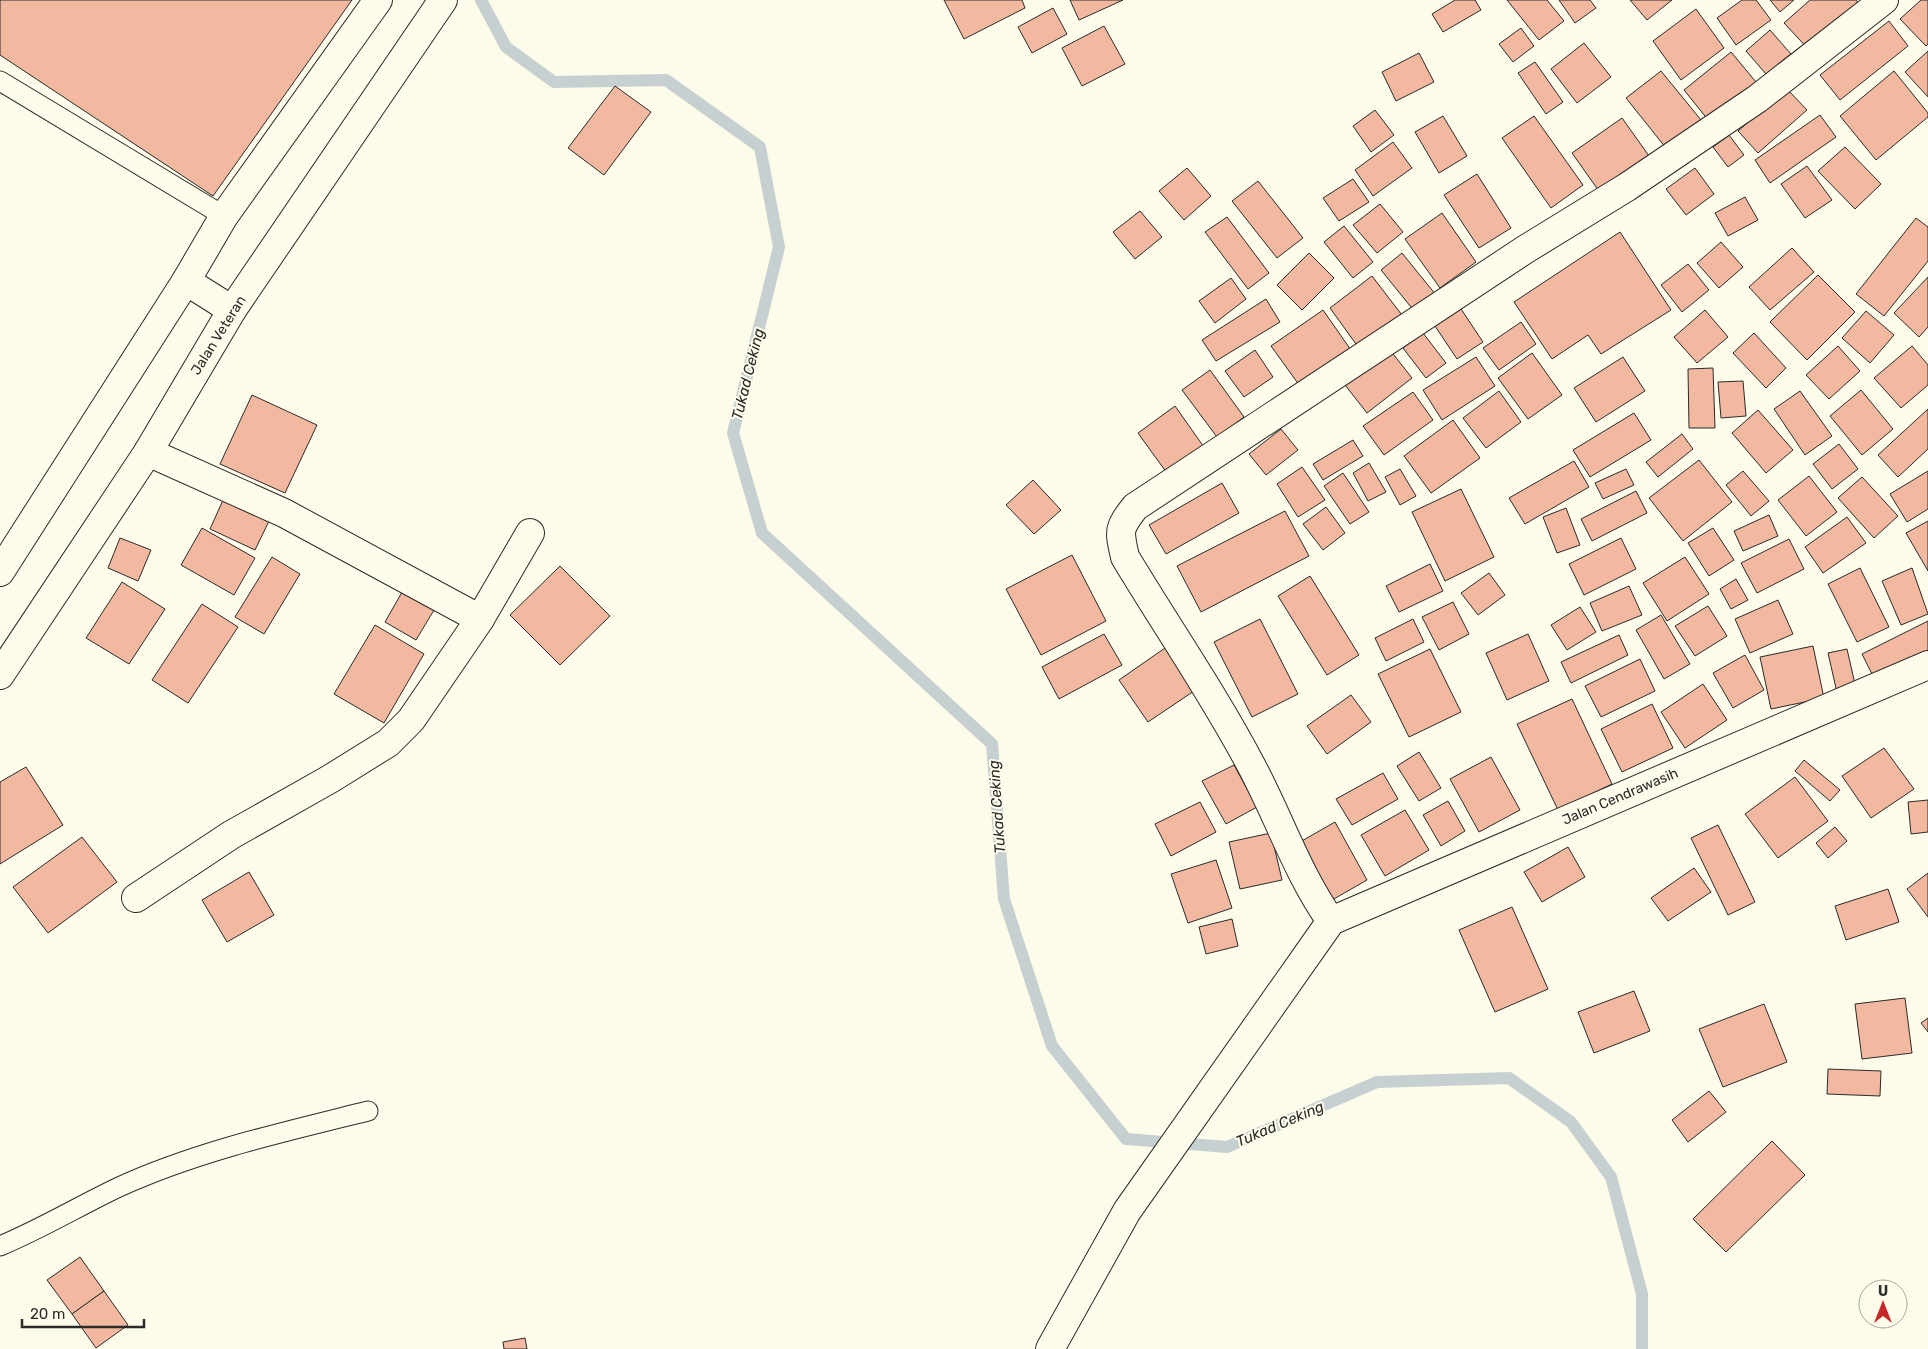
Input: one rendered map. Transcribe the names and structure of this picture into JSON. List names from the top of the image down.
{
  "streets": {
    "street": ["Jalan Veteran", "Jalan Cendrawasih"]
  },
  "water": ["Tukad Ceking"],
  "scale_bar": "20 m",
  "north": "top"
}
